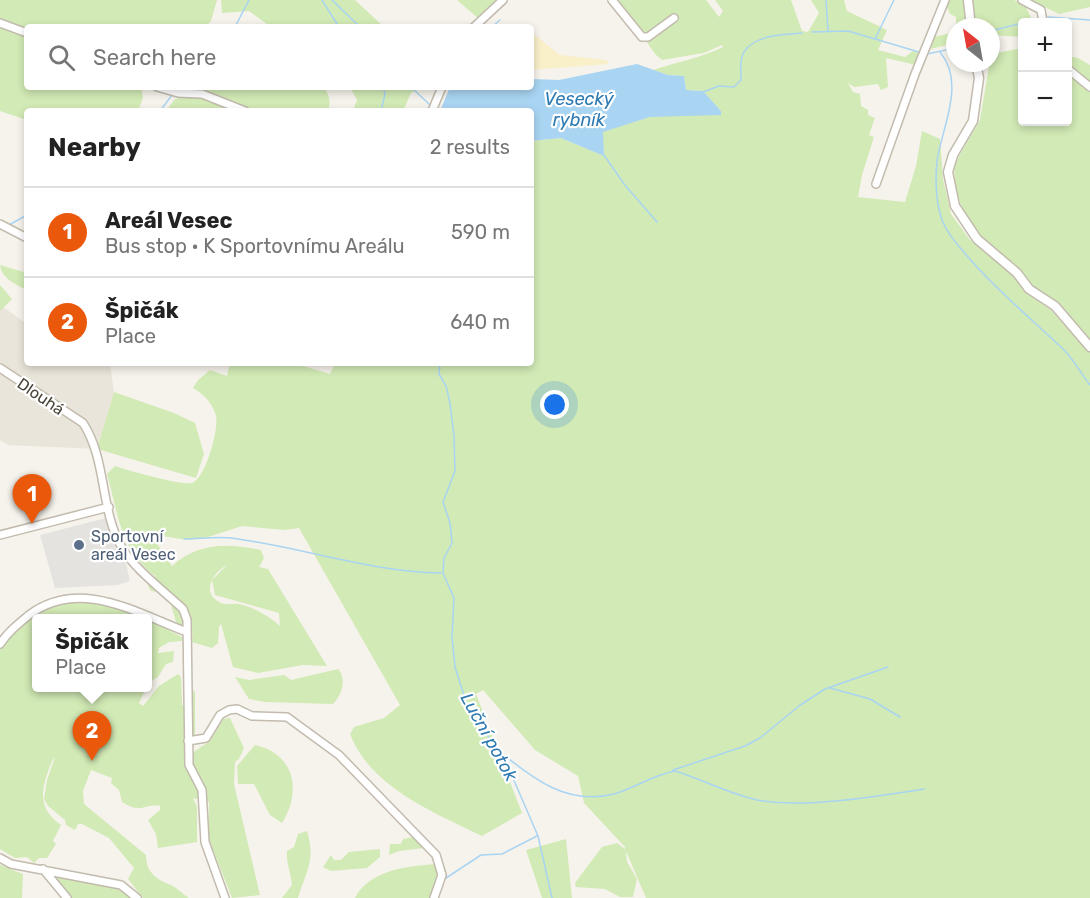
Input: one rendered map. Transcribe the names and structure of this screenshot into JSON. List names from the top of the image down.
{
  "streets": {
    "street": ["Dlouhá"]
  },
  "water": ["Vesecký rybník", "Luční potok"],
  "places": ["Sportovní areál Vesec"],
  "north": "top left",
  "page": {
    "map_buttons": ["+", "−"],
    "search": "Search here",
    "heading": ["Nearby", "2 results"],
    "list": [
      {
        "mark": "1",
        "name": "Areál Vesec",
        "note": "Bus stop · K Sportovnímu Areálu",
        "value": "590 m"
      },
      {
        "mark": "2",
        "name": "Špičák",
        "note": "Place",
        "value": "640 m"
      }
    ],
    "pins": ["1", "2"],
    "popup": ["Špičák", "Place"]
  }
}
